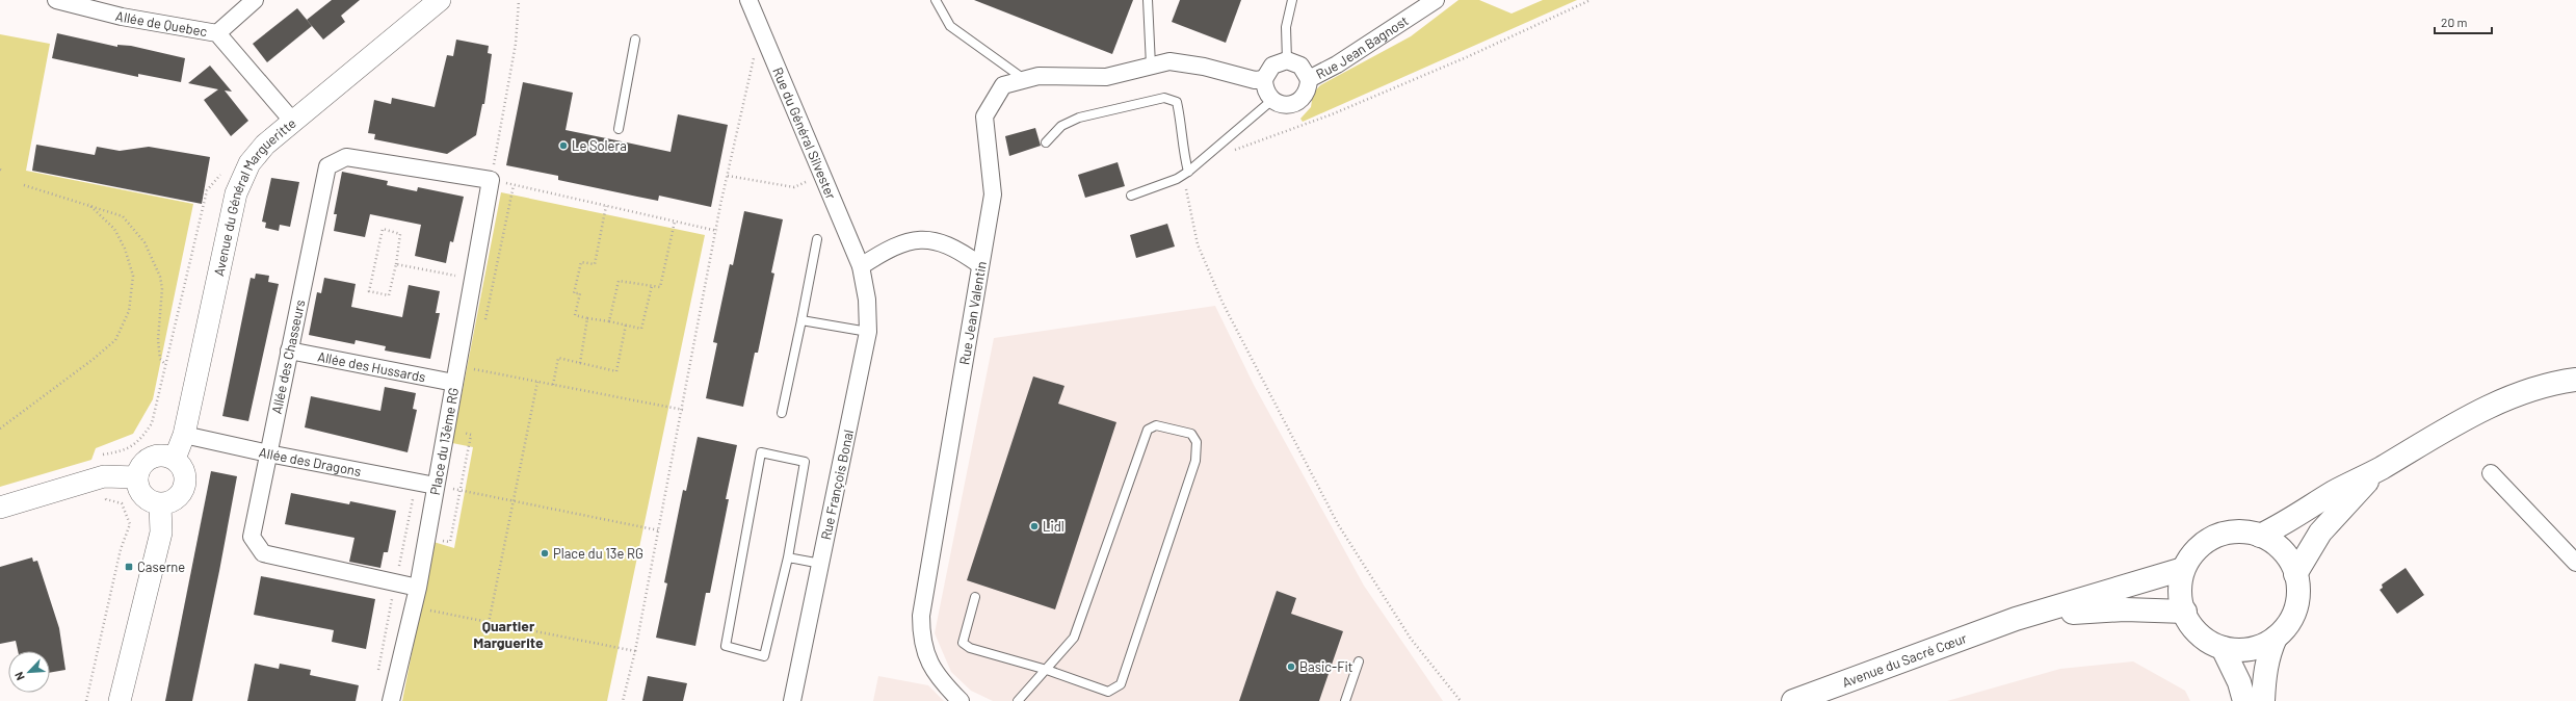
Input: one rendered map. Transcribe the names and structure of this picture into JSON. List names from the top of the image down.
{
  "streets": {
    "main road": ["Avenue du Sacré Cœur"],
    "street": [
      "Allée de Quebec",
      "Rue Jean Bagnost",
      "Rue du Général Silvester",
      "Avenue du Général Margueritte",
      "Rue Jean Valentin",
      "Allée des Chasseurs",
      "Allée des Hussards",
      "Place du 13ème RG",
      "Allée des Dragons",
      "Rue François Bonal"
    ]
  },
  "crossings": [
    ["Allée de Quebec", "Avenue du Général Margueritte"],
    ["Rue Jean Bagnost", "Rue Jean Valentin"],
    ["Rue du Général Silvester", "Rue François Bonal"],
    ["Avenue du Général Margueritte", "Allée des Dragons"],
    ["Allée des Chasseurs", "Allée des Hussards"],
    ["Allée des Chasseurs", "Place du 13ème RG"],
    ["Allée des Chasseurs", "Allée des Dragons"],
    ["Allée des Hussards", "Place du 13ème RG"],
    ["Place du 13ème RG", "Allée des Dragons"]
  ],
  "districts": ["Quartier Marguerite"],
  "places": {
    "other": [
      "Le Solera",
      "Lidl",
      "Place du 13e RG",
      "Basic-Fit"
    ],
    "transit": ["Caserne"]
  },
  "scale_bar": "20 m",
  "north": "bottom left"
}
